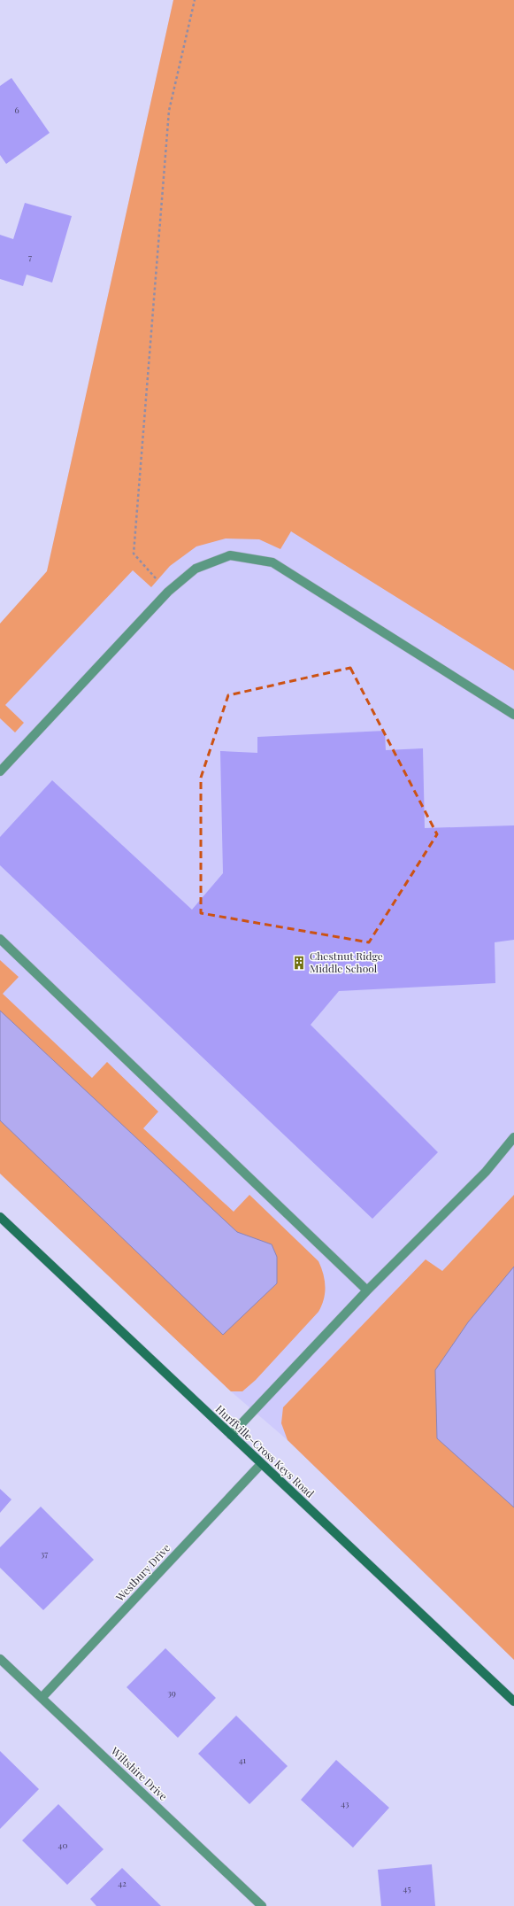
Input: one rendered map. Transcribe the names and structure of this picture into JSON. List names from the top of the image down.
{
  "streets": {
    "main road": ["Hurffville-Cross Keys Road"],
    "street": ["Westbury Drive", "Wiltshire Drive"]
  },
  "crossings": [
    ["Hurffville-Cross Keys Road", "Westbury Drive"],
    ["Westbury Drive", "Wiltshire Drive"]
  ],
  "places": {
    "building": ["Chestnut Ridge Middle School"]
  },
  "house_numbers": [
    "6",
    "7",
    "37",
    "39",
    "41",
    "43",
    "40",
    "42",
    "45"
  ]
}
